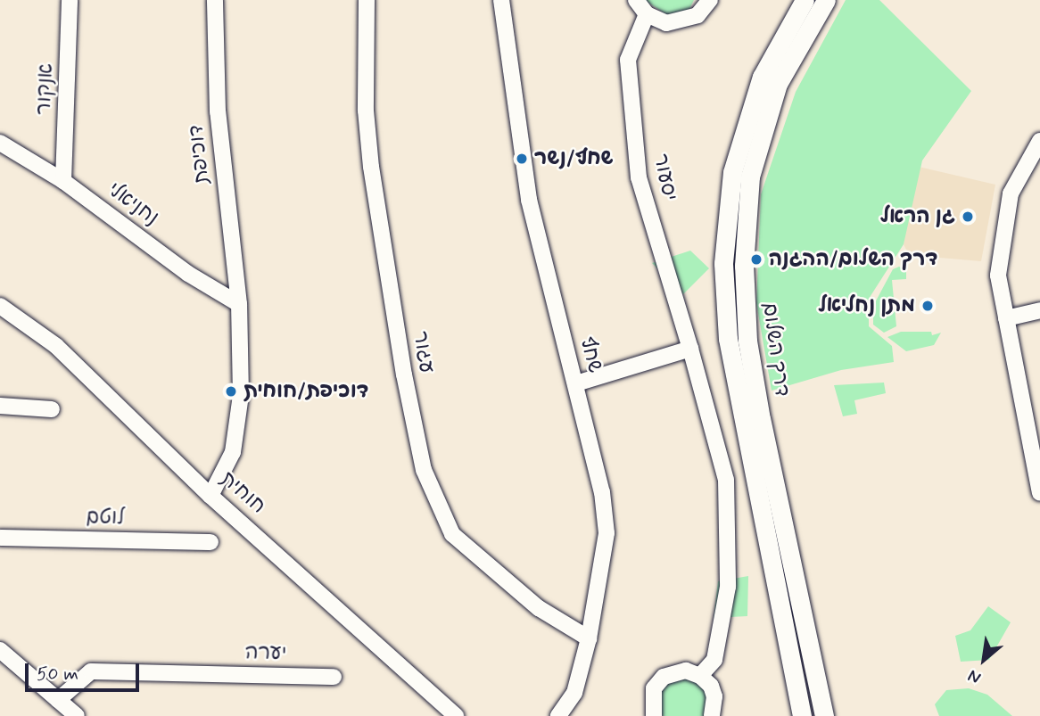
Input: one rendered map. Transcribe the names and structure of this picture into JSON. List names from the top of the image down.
{
  "streets": {
    "street": [
      "אנקור",
      "דוכיפת",
      "יסעור",
      "נחניאלי",
      "דרך השלום",
      "עגור",
      "שחף",
      "חוחית",
      "לוטם",
      "יערה"
    ]
  },
  "crossings": [
    ["אנקור", "נחניאלי"],
    ["דוכיפת", "נחניאלי"],
    ["דוכיפת", "חוחית"],
    ["עגור", "שחף"]
  ],
  "places": [
    "שחף/נשר",
    "גן הראל",
    "דרך השלום/ההגנה",
    "מתן נחליאל",
    "דוכיפת/חוחית"
  ],
  "scale_bar": "50 m",
  "north": "bottom left"
}
